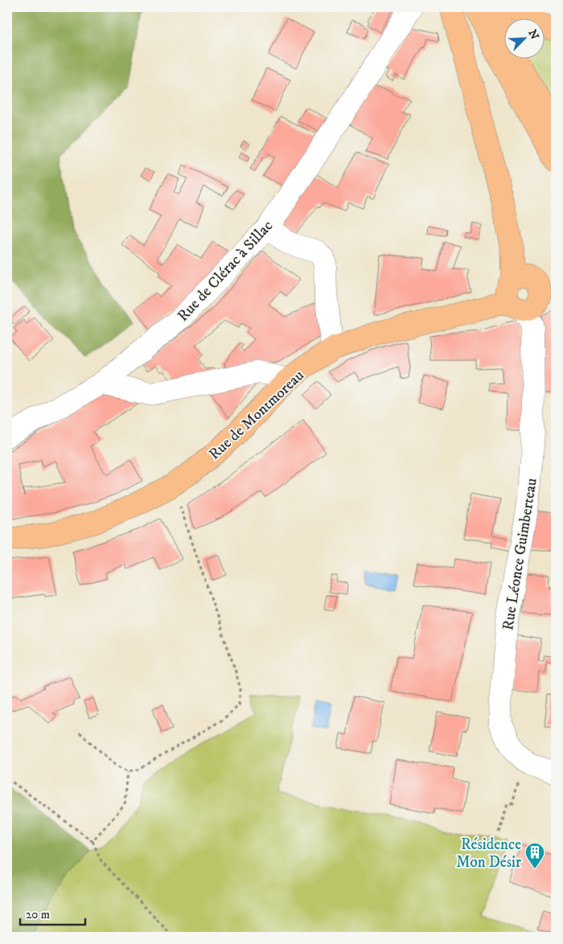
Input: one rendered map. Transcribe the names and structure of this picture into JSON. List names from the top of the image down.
{
  "streets": {
    "main road": ["Rue de Montmoreau"],
    "street": ["Rue de Clérac à Sillac", "Rue Léonce Guimberteau"]
  },
  "crossings": [
    ["Rue de Montmoreau", "Rue Léonce Guimberteau"]
  ],
  "places": {
    "building": ["Résidence Mon Désir"]
  },
  "scale_bar": "20 m",
  "north": "top right"
}
